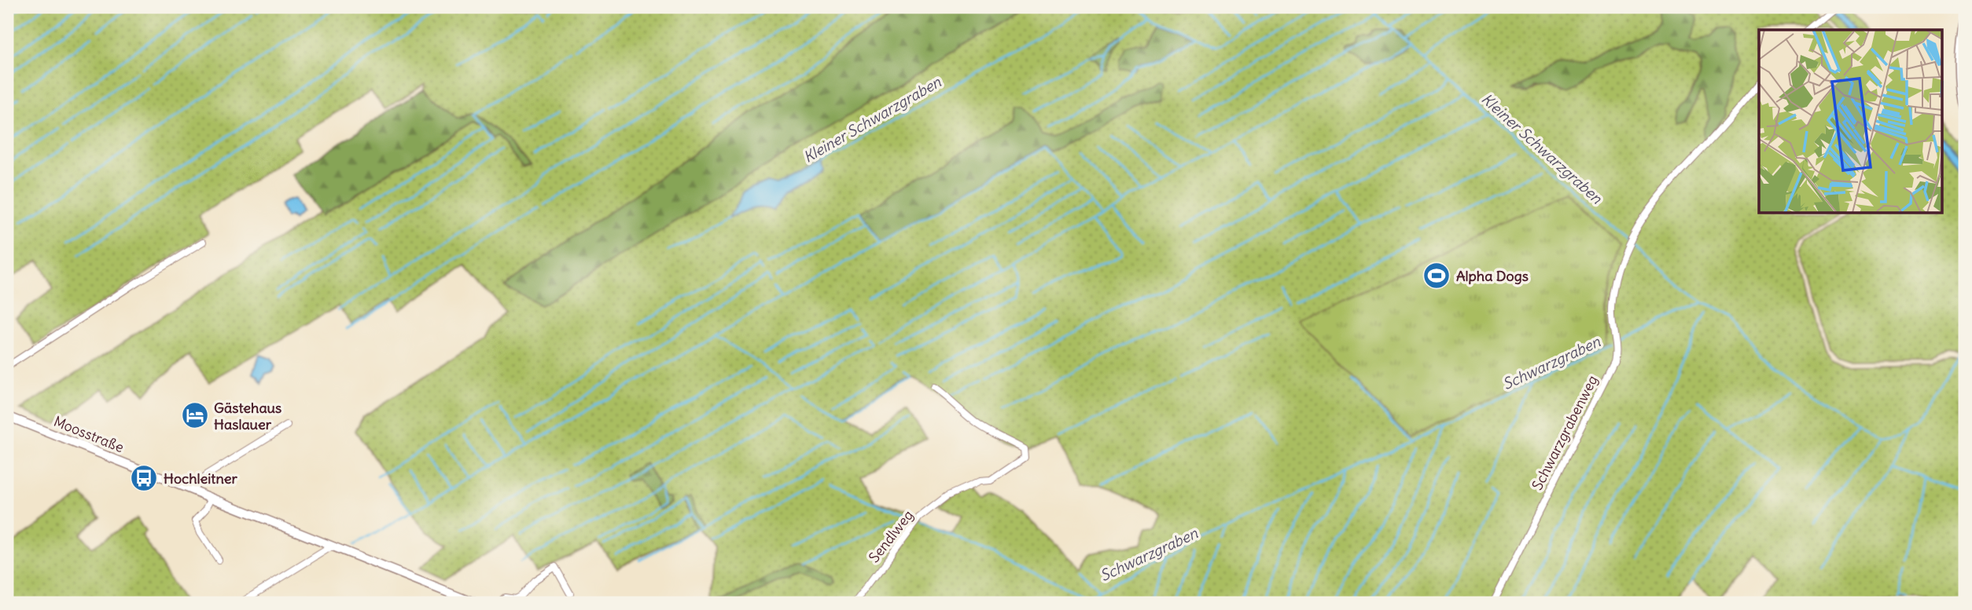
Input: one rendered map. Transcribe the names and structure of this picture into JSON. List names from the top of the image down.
{
  "streets": {
    "street": ["Schwarzgrabenweg", "Moosstraße", "Sendlweg"]
  },
  "water": ["Kleiner Schwarzgraben", "Schwarzgraben"],
  "places": {
    "sports": ["Alpha Dogs"],
    "hotel": ["Gästehaus Haslauer"],
    "bus stop": ["Hochleitner"]
  }
}
